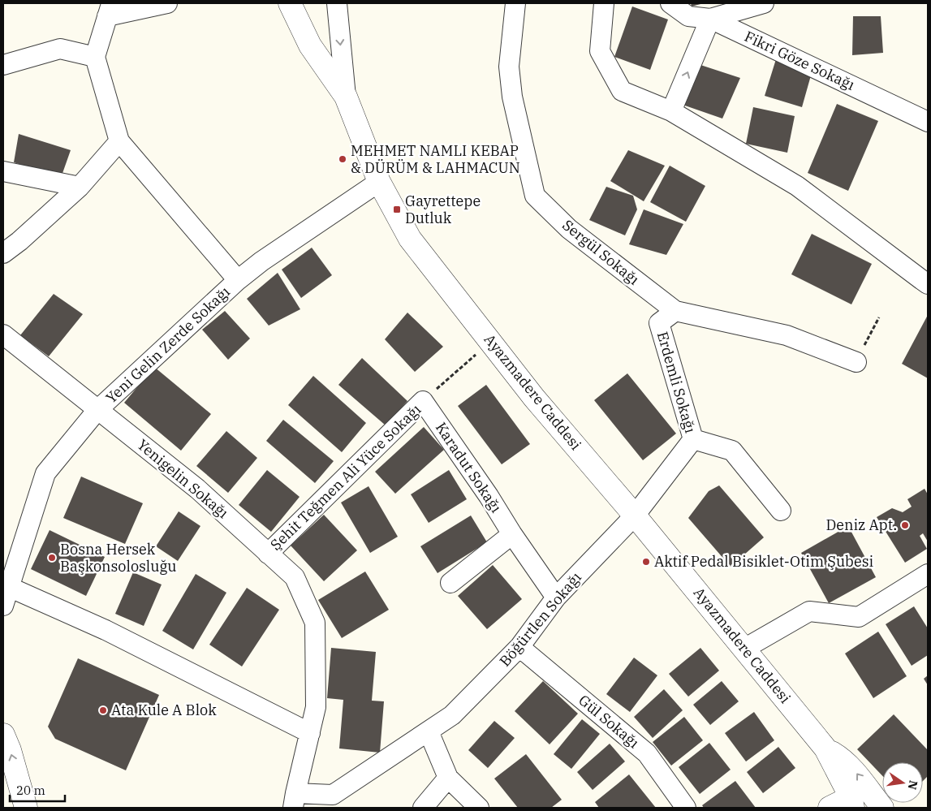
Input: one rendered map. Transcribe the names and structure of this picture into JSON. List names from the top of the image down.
{
  "streets": {
    "street": [
      "Fikri Göze Sokağı",
      "Sergül Sokağı",
      "Yeni Gelin Zerde Sokağı",
      "Erdemli Sokağı",
      "Ayazmadere Caddesi",
      "Karadut Sokağı",
      "Şehit Teğmen Ali Yüce Sokağı",
      "Yenigelin Sokağı",
      "Böğürtlen Sokağı",
      "Gül Sokağı"
    ]
  },
  "crossings": [
    ["Sergül Sokağı", "Erdemli Sokağı"],
    ["Yeni Gelin Zerde Sokağı", "Ayazmadere Caddesi"],
    ["Yeni Gelin Zerde Sokağı", "Yenigelin Sokağı"],
    ["Erdemli Sokağı", "Ayazmadere Caddesi"],
    ["Erdemli Sokağı", "Böğürtlen Sokağı"],
    ["Ayazmadere Caddesi", "Böğürtlen Sokağı"],
    ["Karadut Sokağı", "Şehit Teğmen Ali Yüce Sokağı"],
    ["Karadut Sokağı", "Böğürtlen Sokağı"],
    ["Şehit Teğmen Ali Yüce Sokağı", "Yenigelin Sokağı"],
    ["Yenigelin Sokağı", "Böğürtlen Sokağı"],
    ["Böğürtlen Sokağı", "Gül Sokağı"]
  ],
  "places": {
    "other": [
      "MEHMET NAMLI KEBAP & DÜRÜM & LAHMACUN",
      "Deniz Apt.",
      "Bosna Hersek Başkonsolosluğu",
      "Aktif Pedal Bisiklet-Otim Şubesi",
      "Ata Kule A Blok"
    ],
    "transit": ["Gayrettepe Dutluk"]
  },
  "scale_bar": "20 m",
  "north": "right"
}
